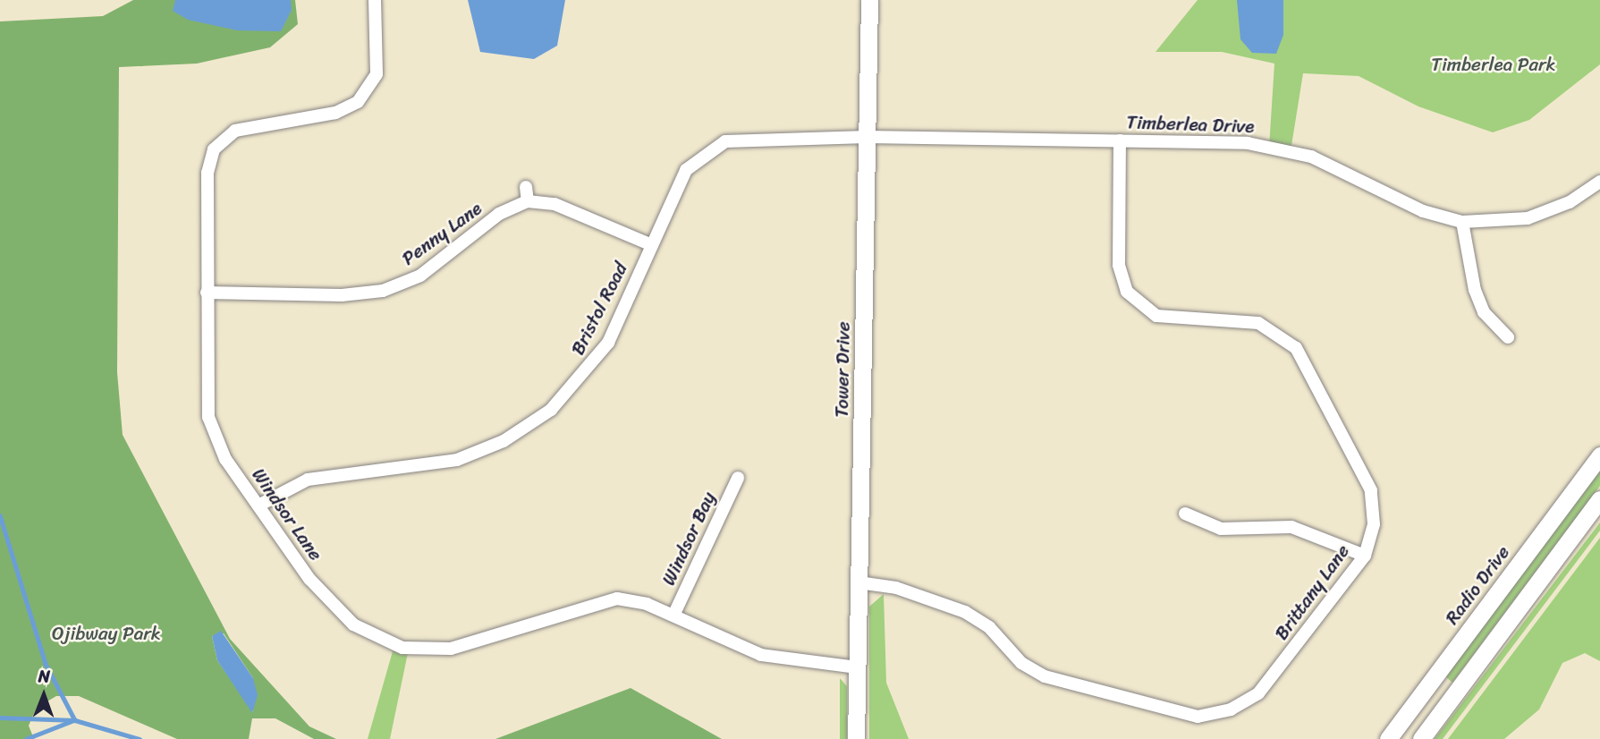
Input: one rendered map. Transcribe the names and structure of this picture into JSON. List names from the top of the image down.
{
  "streets": {
    "street": [
      "Timberlea Drive",
      "Penny Lane",
      "Bristol Road",
      "Tower Drive",
      "Windsor Lane",
      "Windsor Bay",
      "Radio Drive",
      "Brittany Lane"
    ]
  },
  "crossings": [
    ["Timberlea Drive", "Bristol Road"],
    ["Timberlea Drive", "Tower Drive"],
    ["Timberlea Drive", "Brittany Lane"],
    ["Penny Lane", "Windsor Lane"],
    ["Bristol Road", "Tower Drive"],
    ["Bristol Road", "Windsor Lane"],
    ["Tower Drive", "Windsor Lane"],
    ["Tower Drive", "Brittany Lane"],
    ["Windsor Lane", "Windsor Bay"]
  ],
  "parks": ["Timberlea Park", "Ojibway Park"],
  "north": "top"
}
